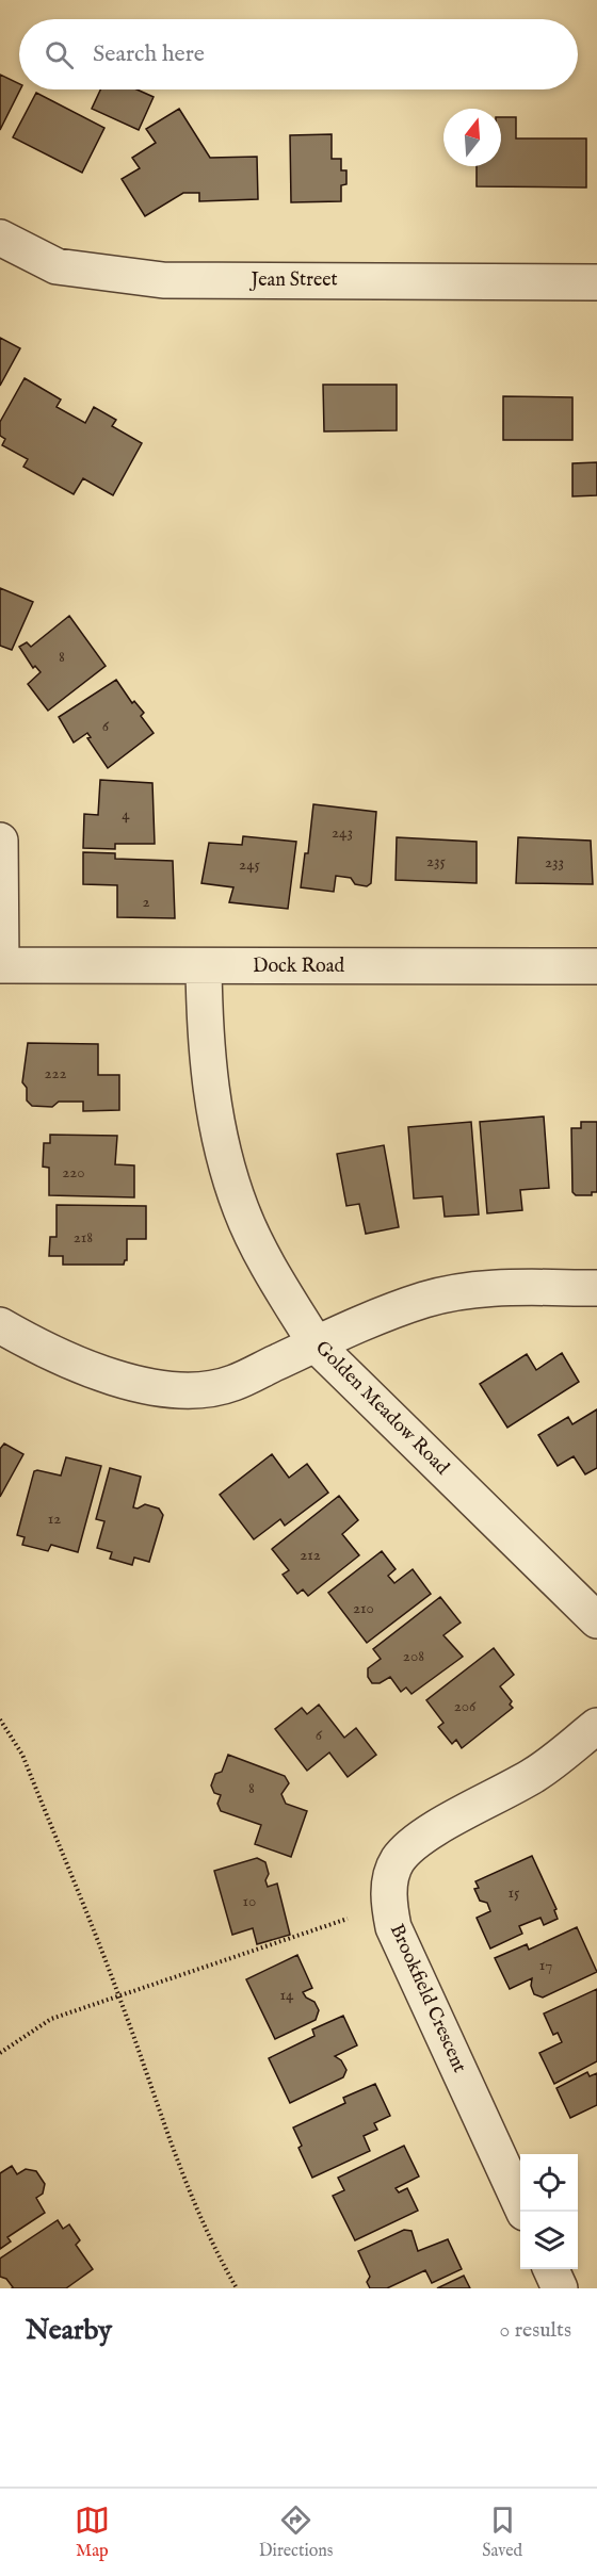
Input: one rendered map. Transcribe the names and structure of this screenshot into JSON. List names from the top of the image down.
{
  "streets": {
    "street": [
      "Jean Street",
      "Dock Road",
      "Golden Meadow Road",
      "Brookfield Crescent"
    ]
  },
  "crossings": [
    ["Dock Road", "Golden Meadow Road"]
  ],
  "house_numbers": [
    "8",
    "6",
    "4",
    "243",
    "235",
    "233",
    "245",
    "2",
    "222",
    "220",
    "218",
    "12",
    "212",
    "210",
    "208",
    "206",
    "6",
    "8",
    "15",
    "10",
    "17",
    "14"
  ],
  "north": "top",
  "page": {
    "search": "Search here",
    "heading": ["Nearby", "0 results"],
    "nav": ["Map", "Directions", "Saved"]
  }
}
